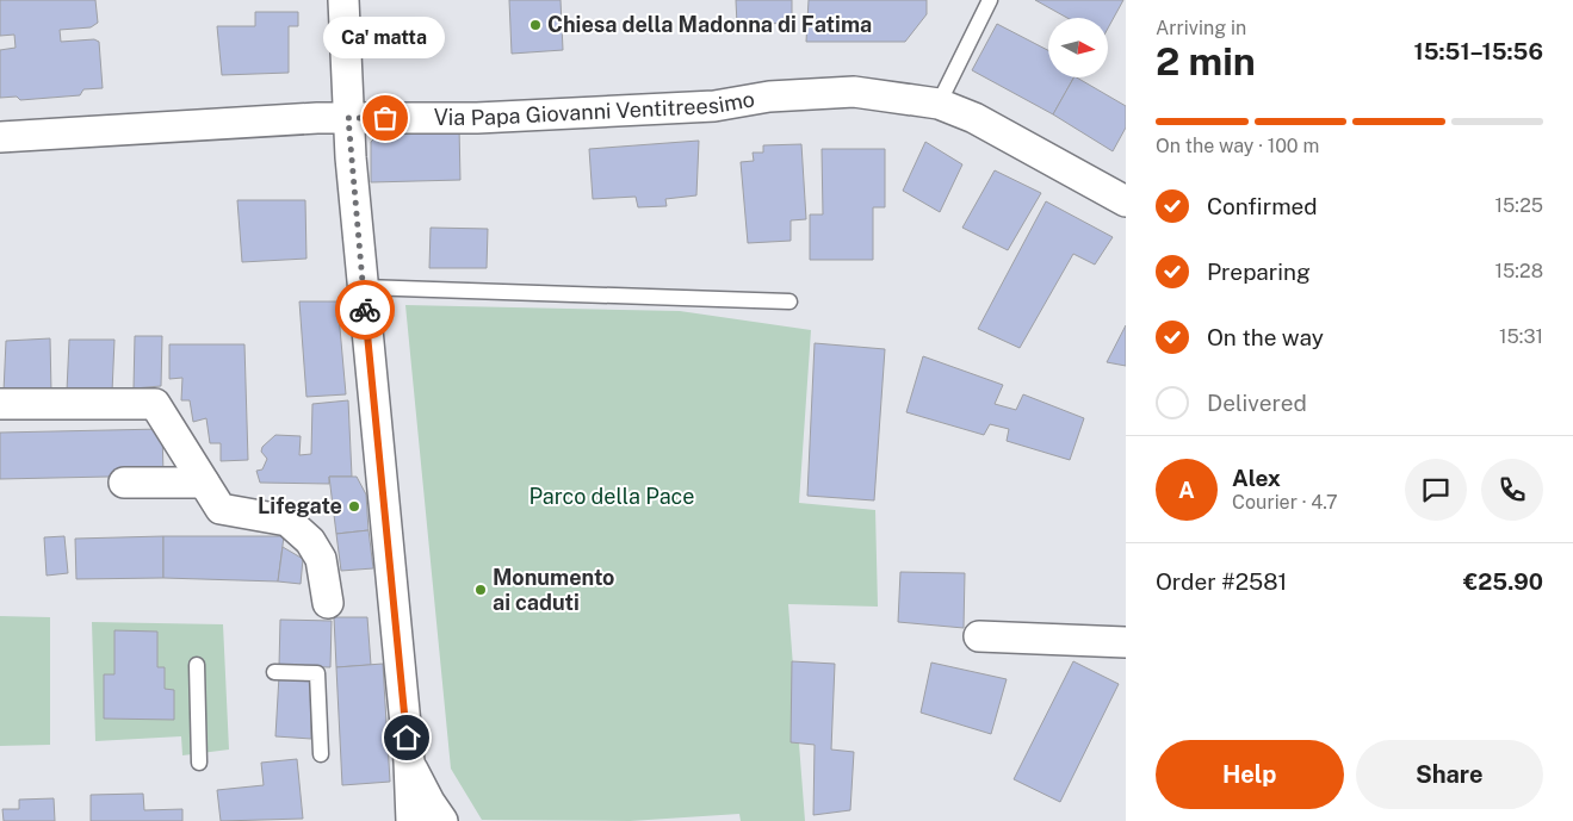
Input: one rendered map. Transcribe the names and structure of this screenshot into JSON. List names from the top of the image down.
{
  "streets": {
    "street": ["Via Papa Giovanni Ventitreesimo"]
  },
  "parks": ["Parco della Pace"],
  "places": [
    "Chiesa della Madonna di Fatima",
    "Ca' matta",
    "Lifegate",
    "Monumento ai caduti"
  ],
  "north": "right",
  "page": {
    "heading": ["2 min", "Arriving in", "15:51–15:56"],
    "panel": [
      "Alex",
      "Courier · 4.7",
      "Order #2581",
      "€25.90"
    ],
    "bubble": "Ca' matta",
    "bar": "On the way · 100 m",
    "list": [
      ["Confirmed", "15:25"],
      ["Preparing", "15:28"],
      ["On the way", "15:31"],
      "Delivered"
    ],
    "round": "A",
    "buttons": ["Help", "Share"]
  }
}
